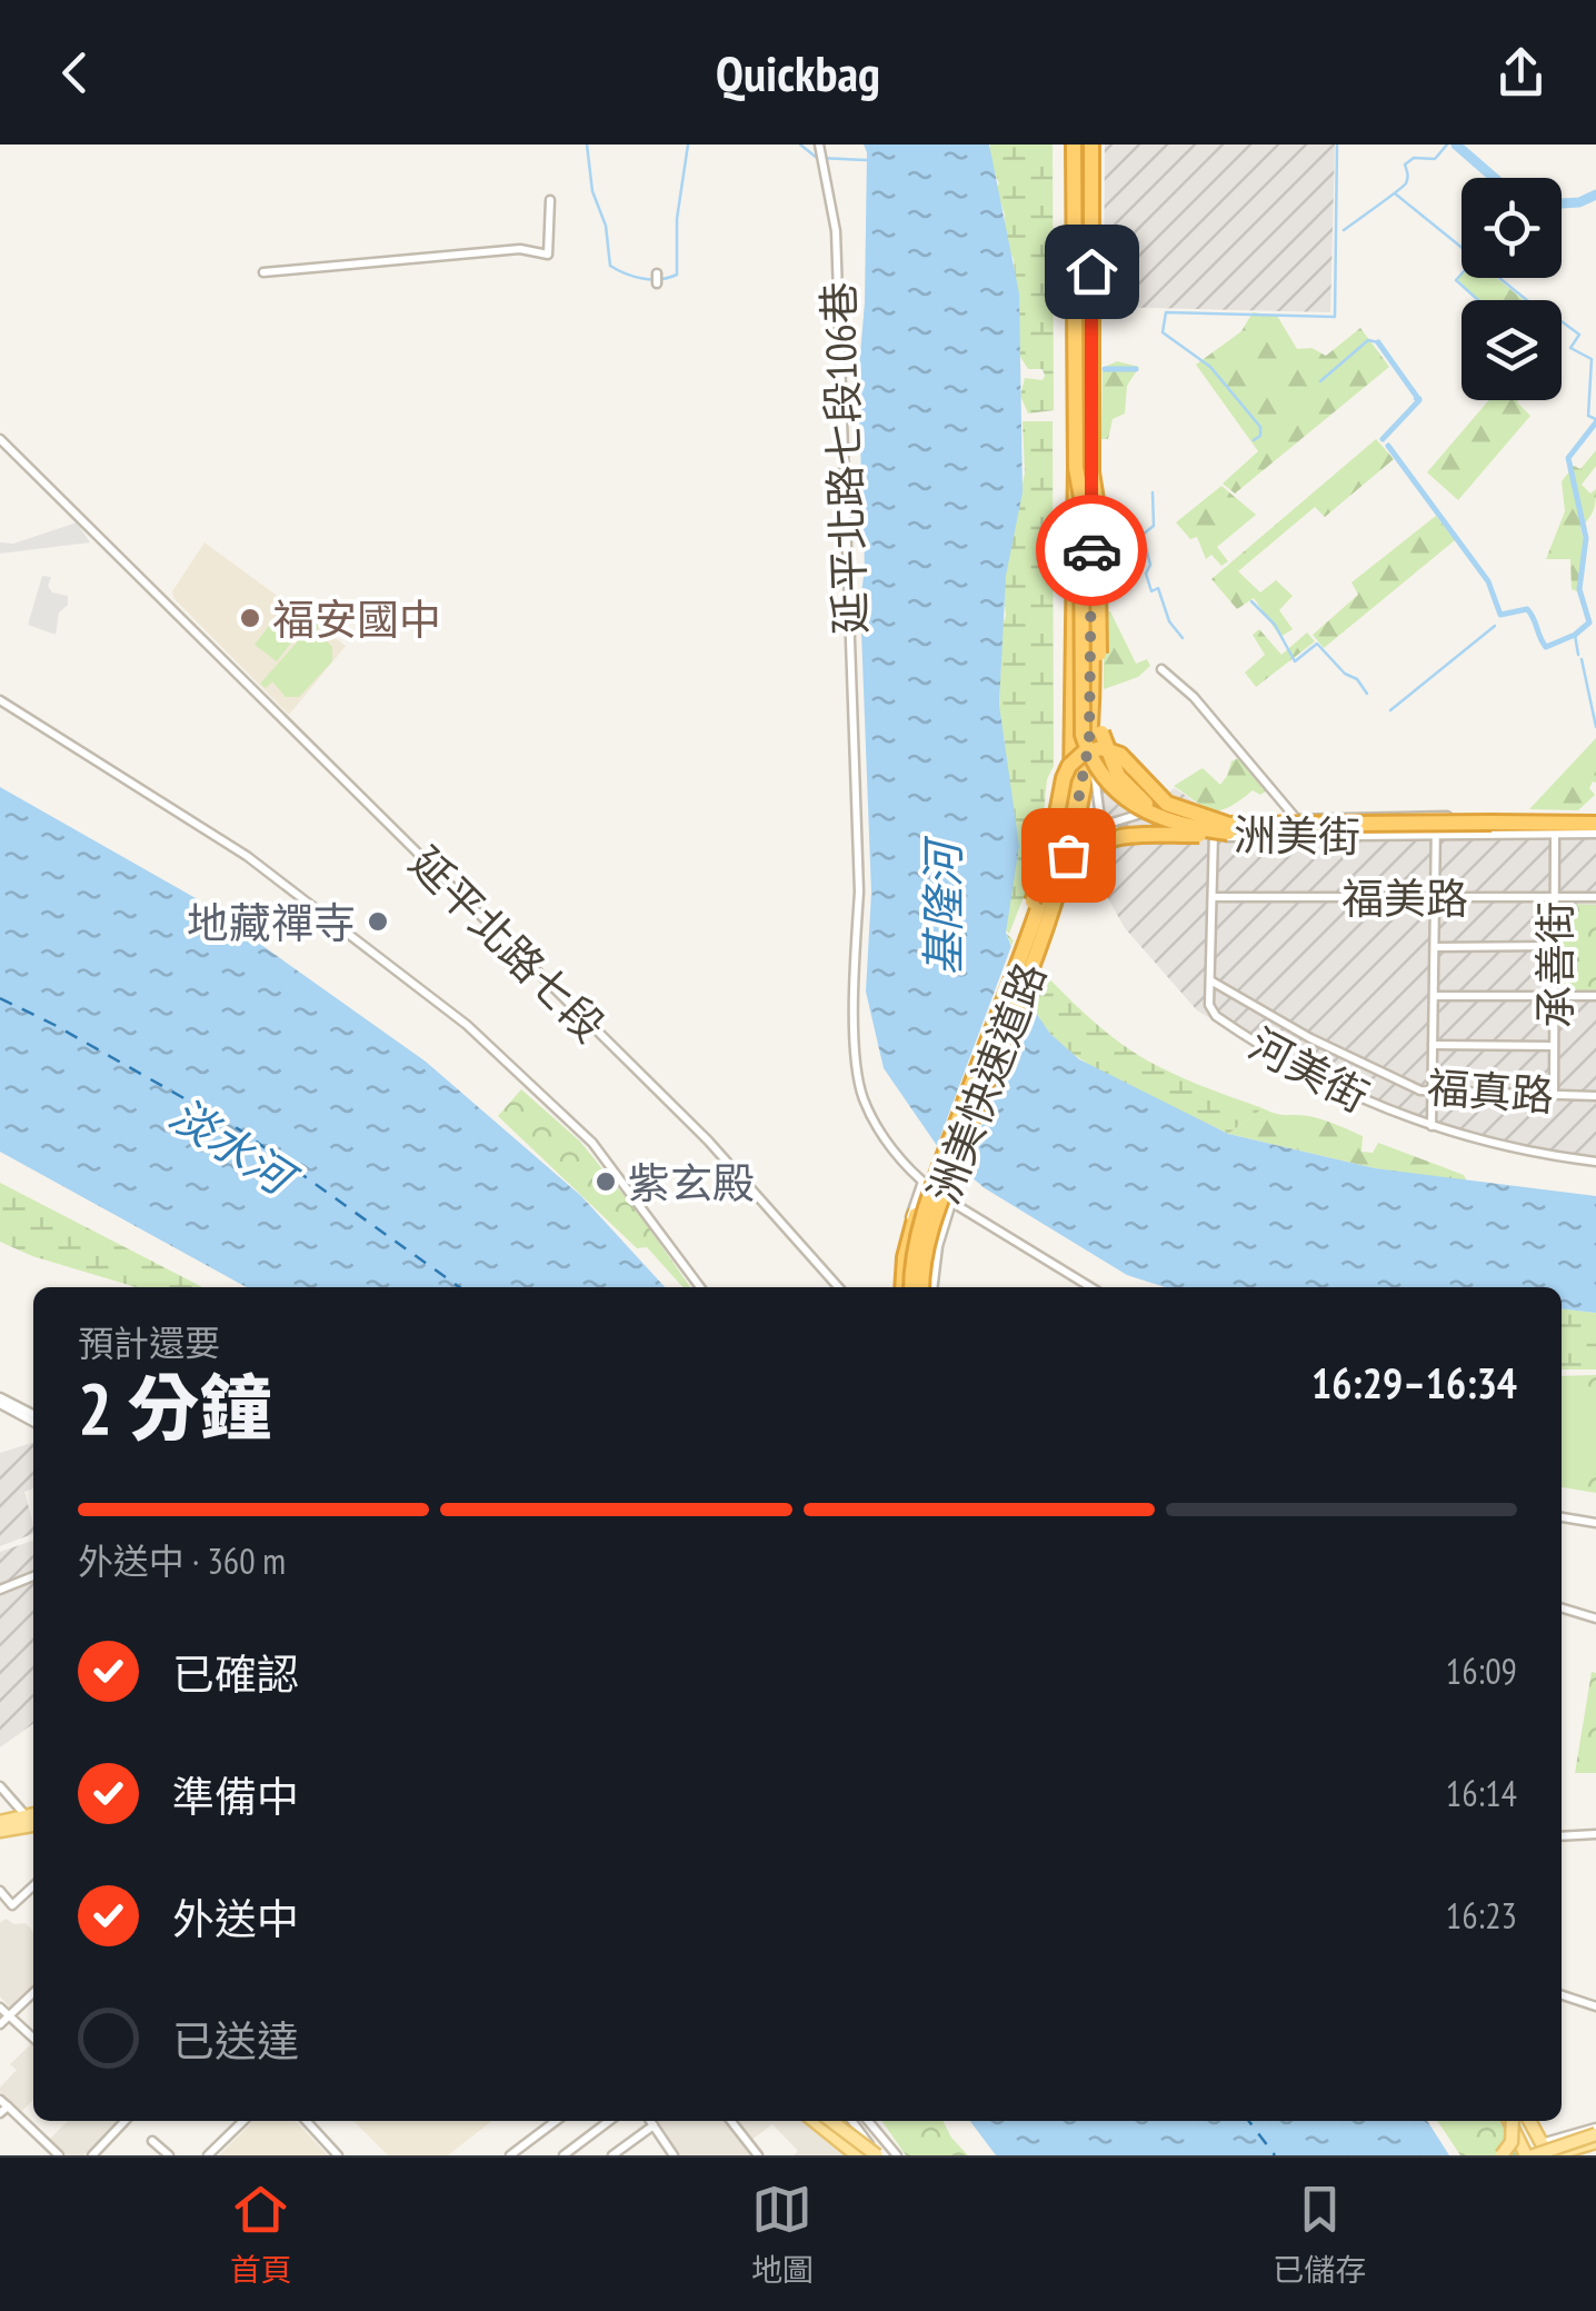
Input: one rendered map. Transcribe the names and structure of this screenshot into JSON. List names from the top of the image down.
{
  "streets": {
    "highway": ["洲美快速道路"],
    "street": [
      "延平北路七段106巷",
      "洲美街",
      "福美路",
      "延平北路七段",
      "承善街",
      "河美街",
      "福真路"
    ]
  },
  "crossings": [
    ["洲美街", "承善街"],
    ["洲美街", "河美街"],
    ["福美路", "承善街"],
    ["福美路", "河美街"],
    ["承善街", "福真路"],
    ["河美街", "福真路"]
  ],
  "water": ["基隆河", "淡水河"],
  "places": ["福安國中", "地藏禪寺", "紫玄殿"],
  "page": {
    "header": "Quickbag",
    "heading": ["2 分鐘", "預計還要", "16:29–16:34"],
    "bar": "外送中 · 360 m",
    "list": [
      ["已確認", "16:09"],
      ["準備中", "16:14"],
      ["外送中", "16:23"],
      "已送達"
    ],
    "tabs": ["首頁", "地圖", "已儲存"]
  }
}
